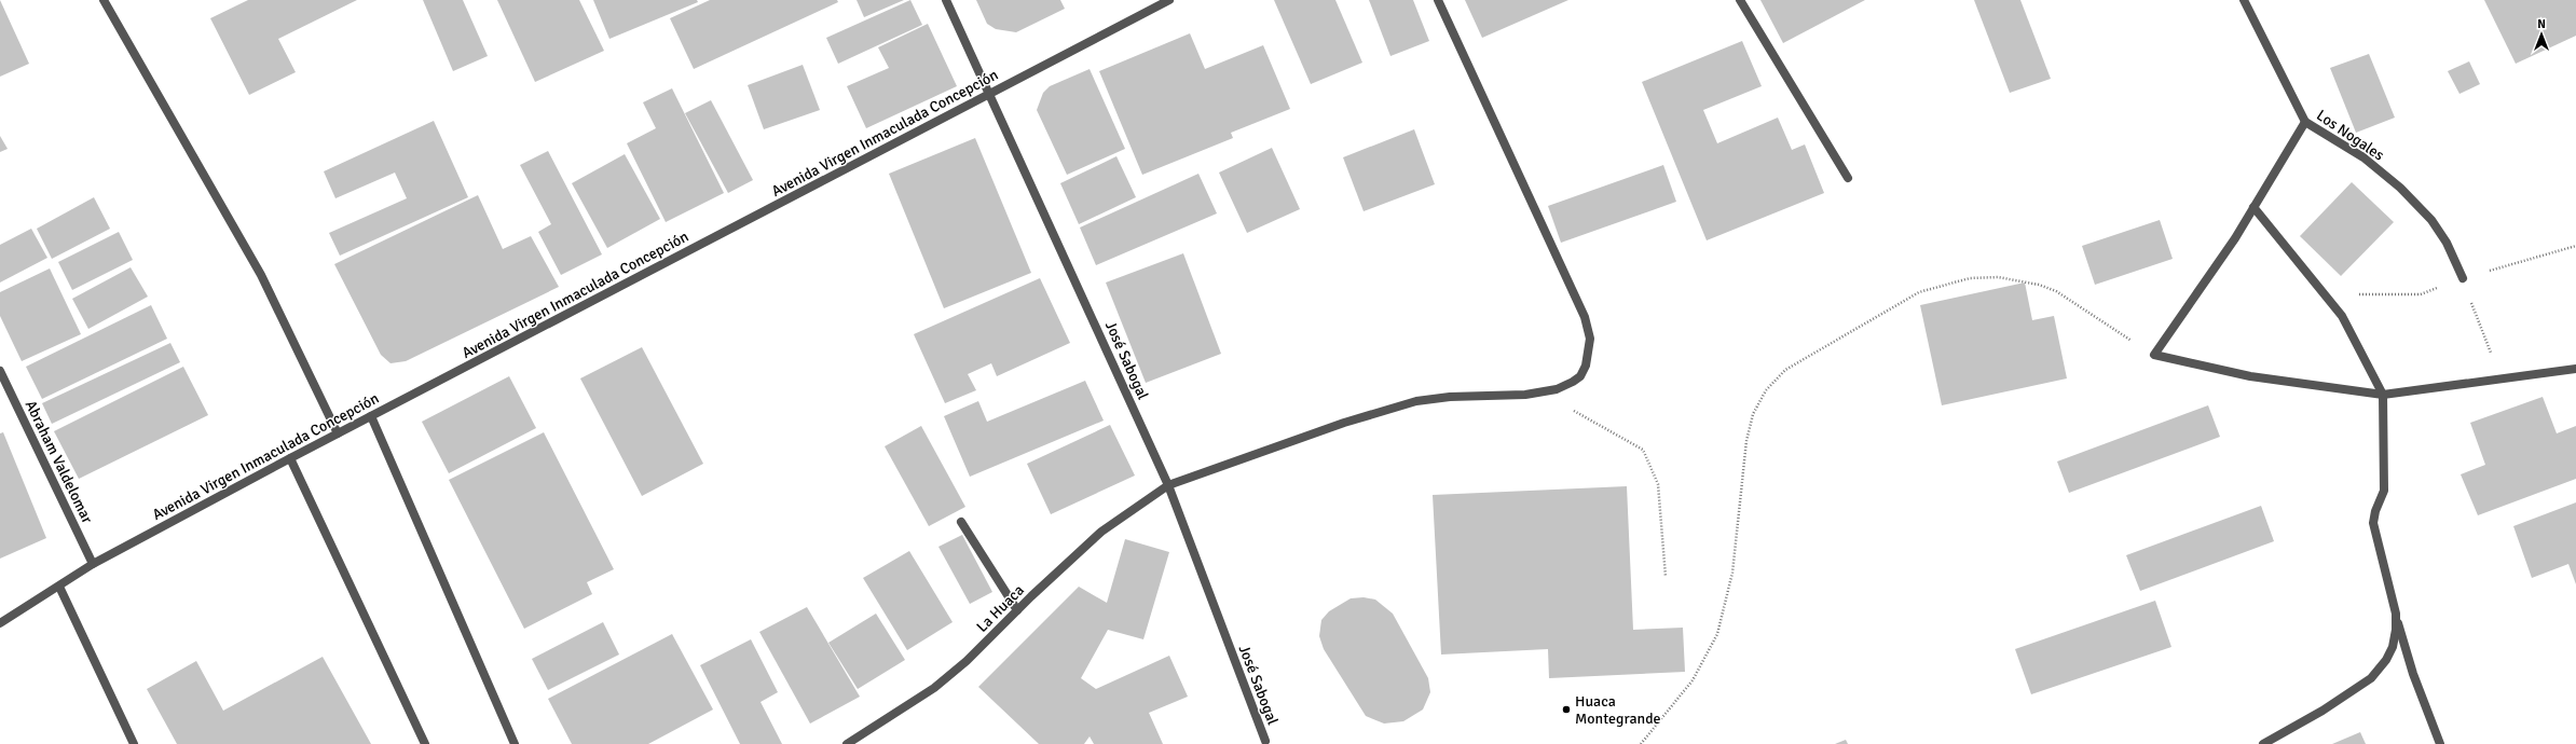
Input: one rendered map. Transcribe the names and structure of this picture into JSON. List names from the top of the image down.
{
  "streets": {
    "street": [
      "Avenida Virgen Inmaculada Concepción",
      "Los Nogales",
      "José Sabogal",
      "Abraham Valdelomar",
      "La Huaca"
    ]
  },
  "crossings": [
    ["Avenida Virgen Inmaculada Concepción", "José Sabogal"],
    ["Avenida Virgen Inmaculada Concepción", "Abraham Valdelomar"],
    ["José Sabogal", "La Huaca"]
  ],
  "places": ["Huaca Montegrande"],
  "north": "top"
}
